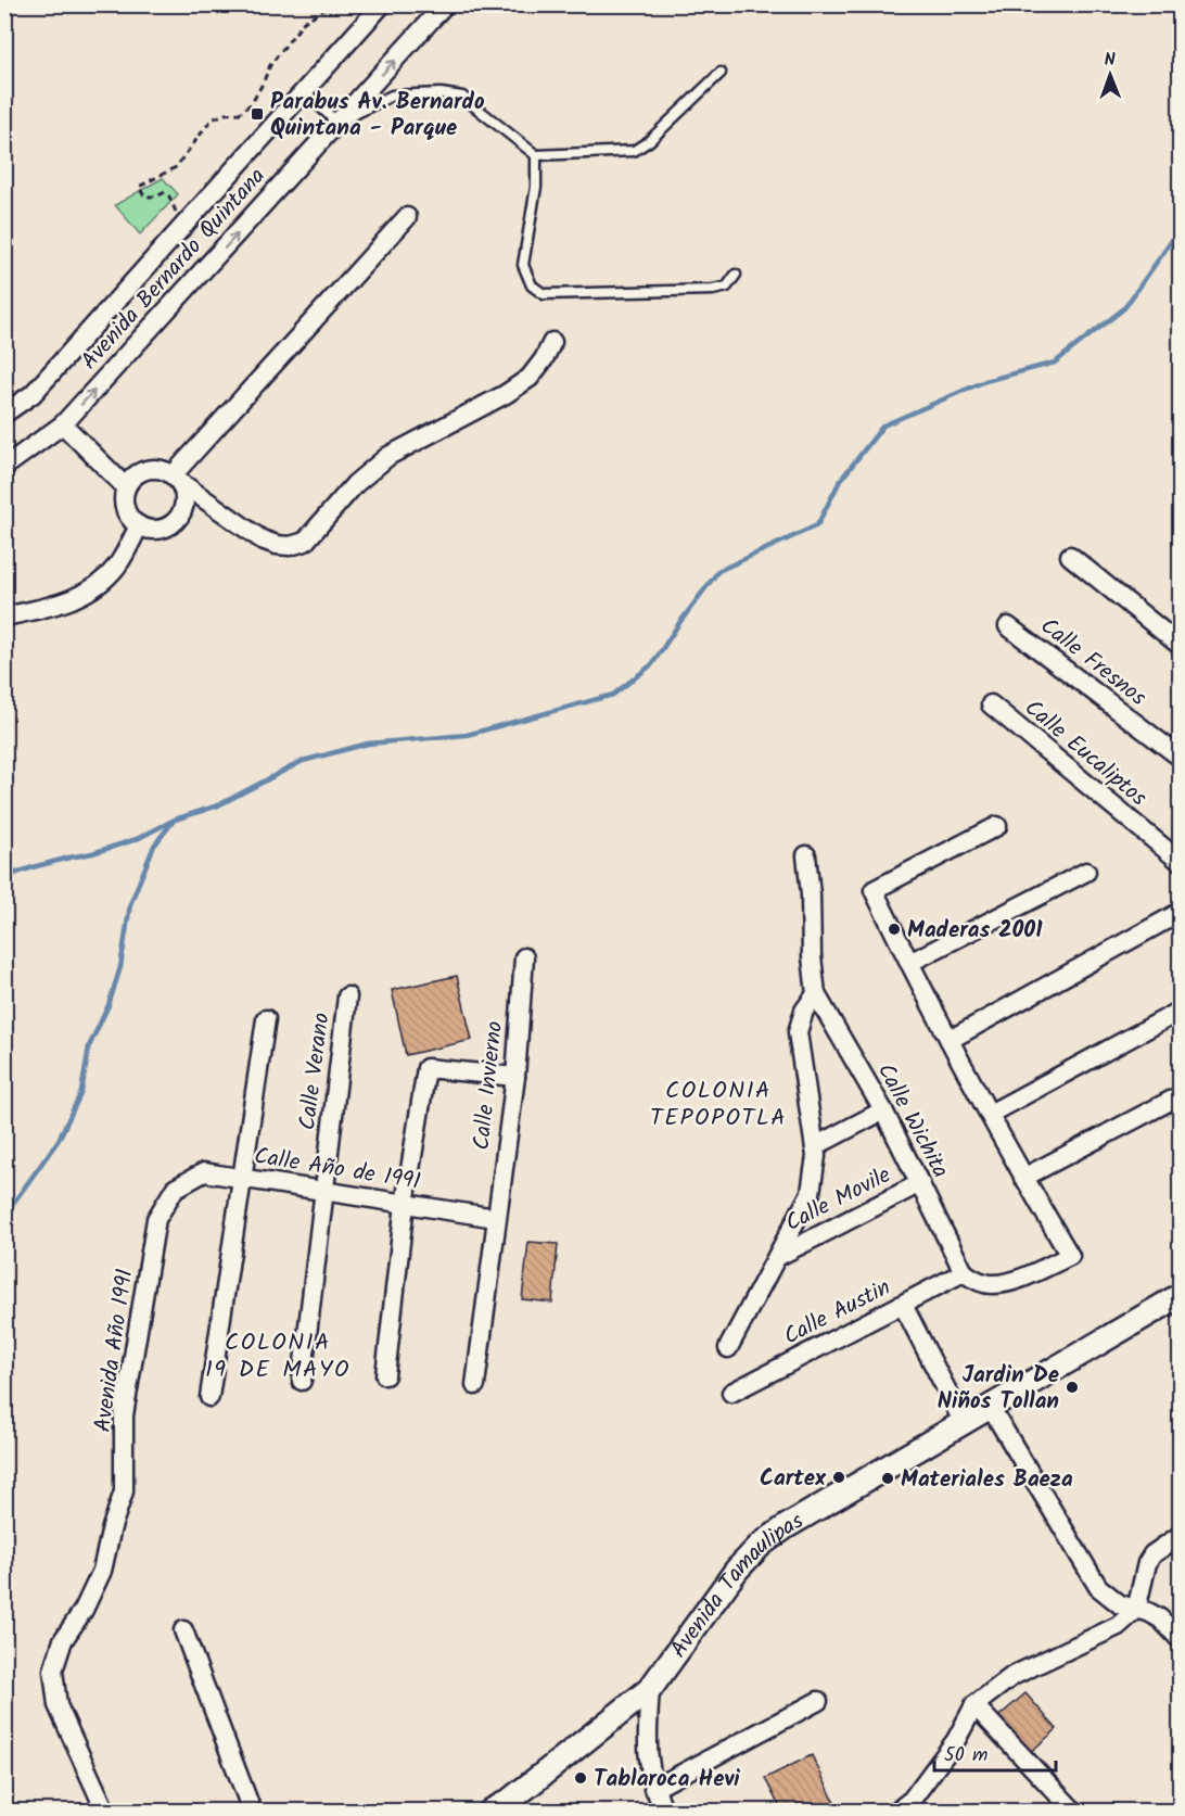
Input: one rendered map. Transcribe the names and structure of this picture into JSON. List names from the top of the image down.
{
  "streets": {
    "street": [
      "Avenida Bernardo Quintana",
      "Calle Fresnos",
      "Calle Eucaliptos",
      "Calle Verano",
      "Calle Invierno",
      "Calle Wichita",
      "Calle Año de 1991",
      "Calle Movile",
      "Calle Austin",
      "Avenida Año 1991",
      "Avenida Tamaulipas"
    ]
  },
  "crossings": [
    ["Calle Verano", "Calle Año de 1991"],
    ["Calle Invierno", "Calle Año de 1991"],
    ["Calle Wichita", "Calle Movile"],
    ["Calle Wichita", "Calle Austin"],
    ["Calle Año de 1991", "Avenida Año 1991"]
  ],
  "districts": ["COLONIA TEPOPOTLA", "COLONIA 19 DE MAYO"],
  "places": {
    "transit": ["Parabus Av. Bernardo Quintana - Parque"],
    "other": [
      "Maderas 2001",
      "Jardin De Niños Tollan",
      "Cartex",
      "Materiales Baeza",
      "Tablaroca Hevi"
    ]
  },
  "scale_bar": "50 m",
  "north": "top"
}
